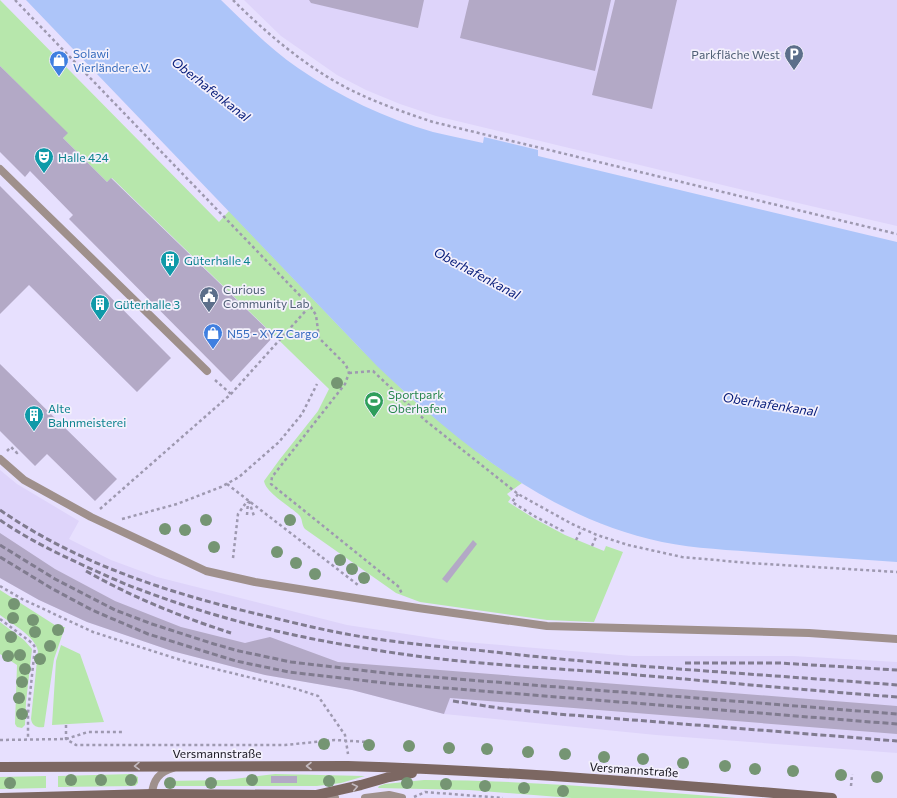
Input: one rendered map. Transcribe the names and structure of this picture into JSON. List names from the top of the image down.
{
  "streets": {
    "main road": ["Versmannstraße"]
  },
  "water": ["Oberhafenkanal"],
  "places": {
    "parking": ["Parkfläche West"],
    "shop": ["Solawi Vierländer e.V.", "N55 - XYZ Cargo"],
    "theatre": ["Halle 424"],
    "building": ["Güterhalle 4", "Güterhalle 3", "Alte Bahnmeisterei"],
    "public building": ["Curious Community Lab"],
    "sports": ["Sportpark Oberhafen"]
  }
}
